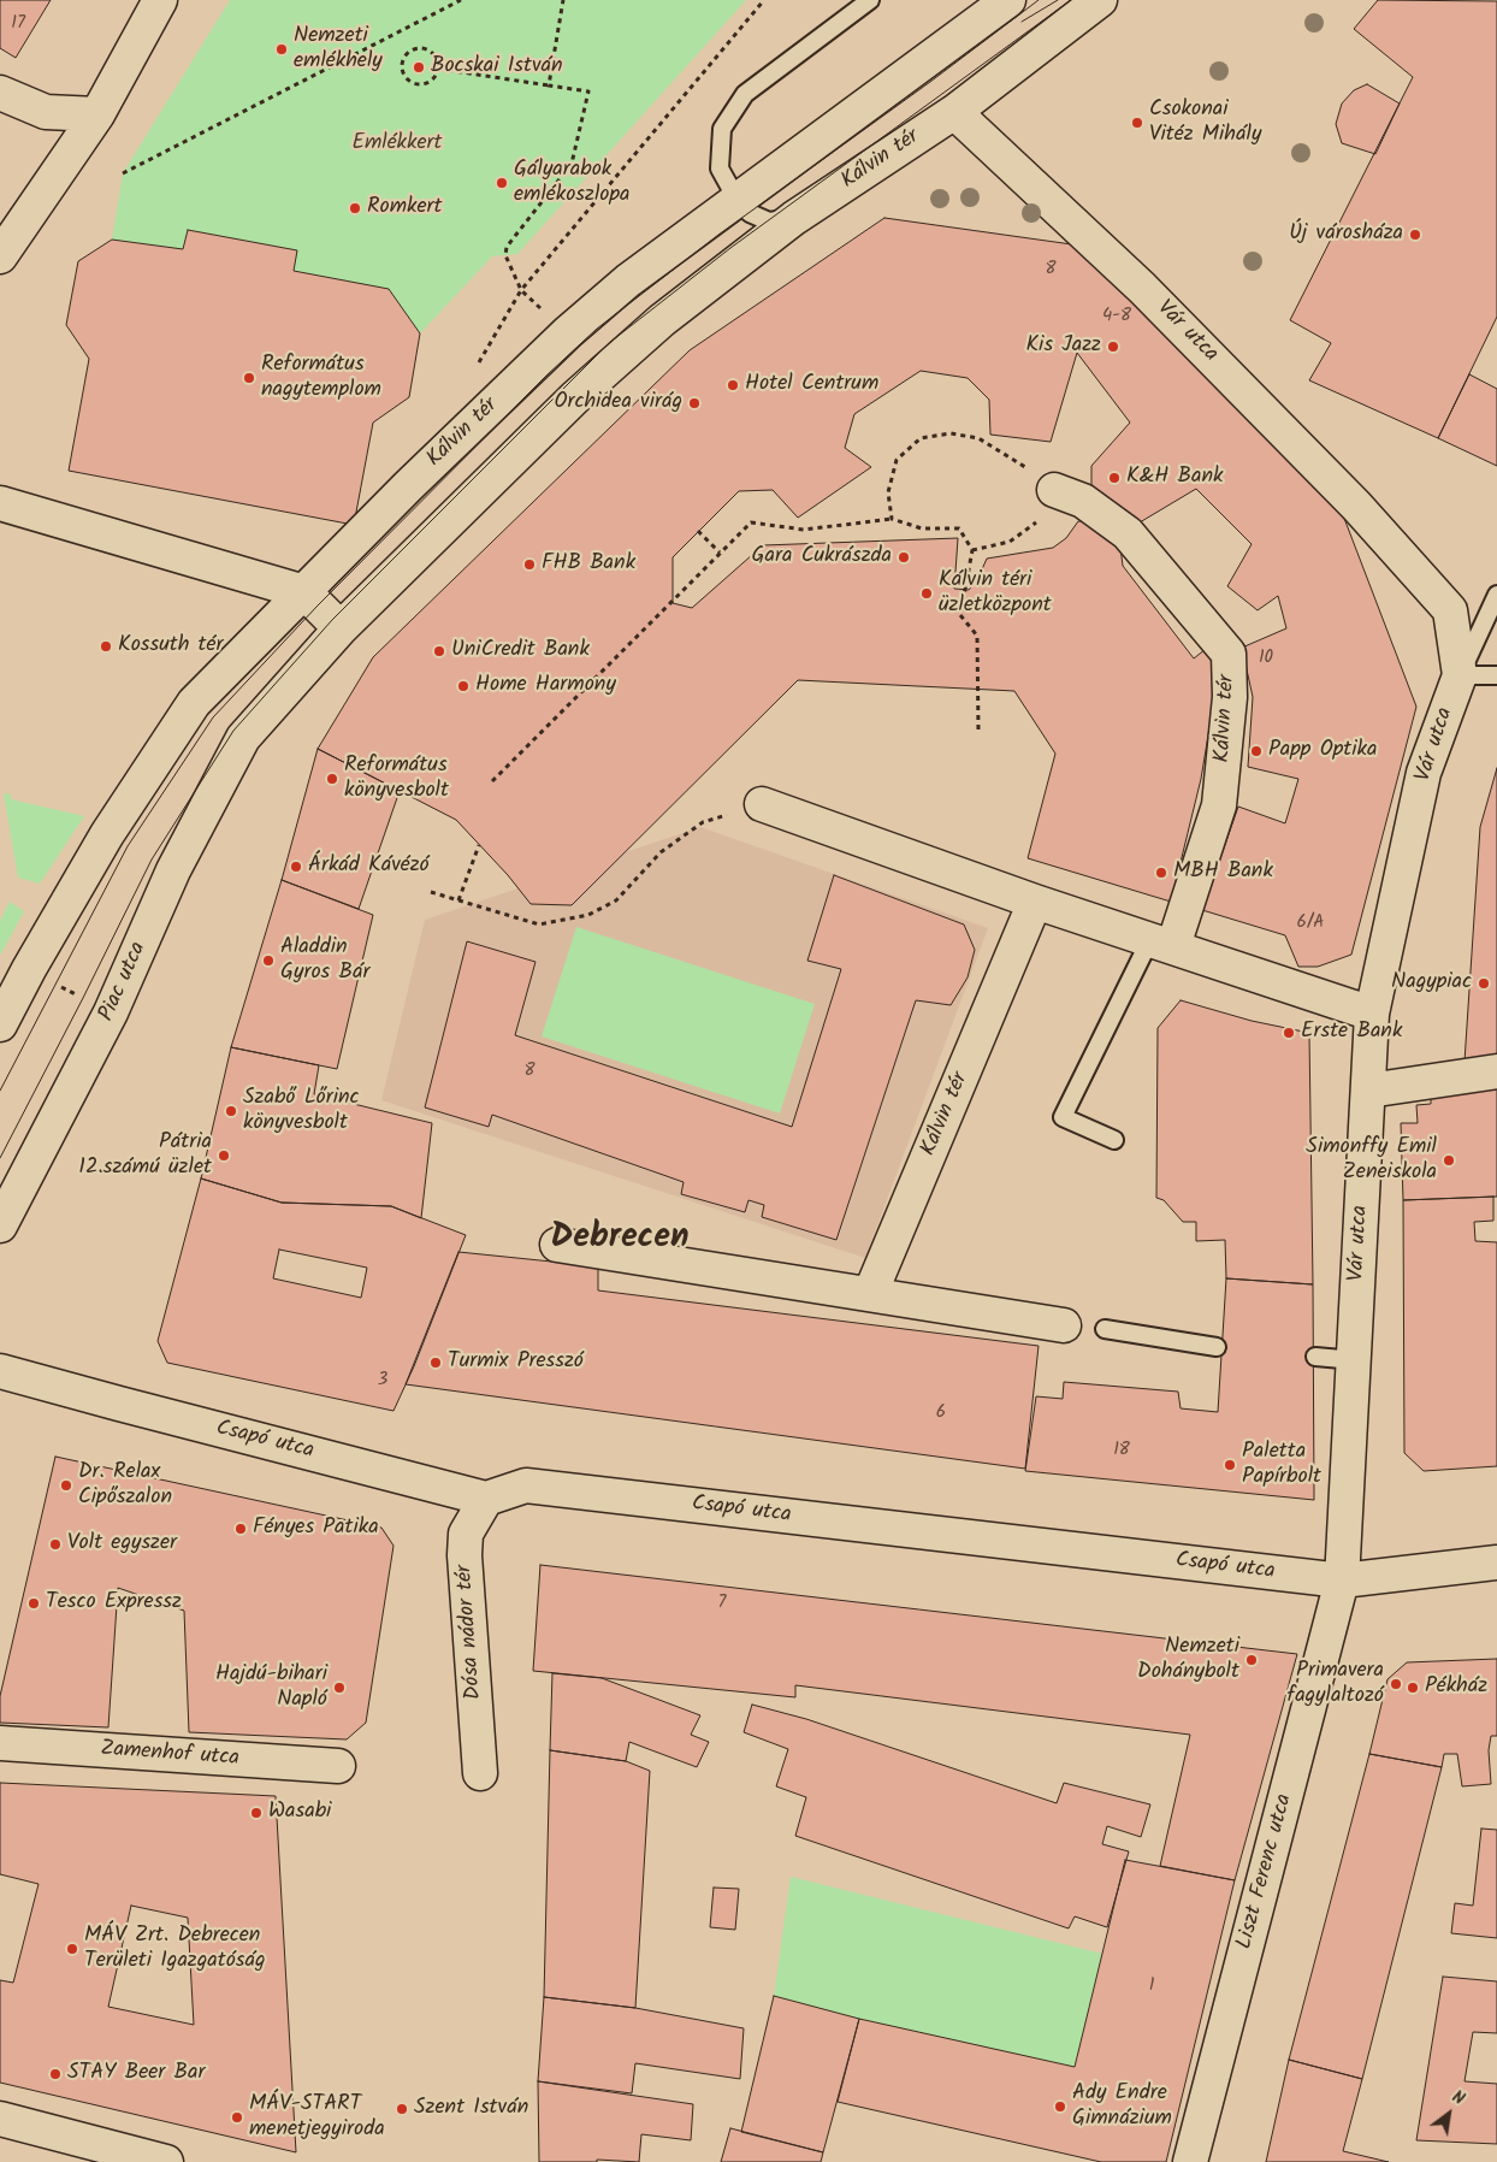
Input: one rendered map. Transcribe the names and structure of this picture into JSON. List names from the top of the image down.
{
  "streets": {
    "street": [
      "Kálvin tér",
      "Vár utca",
      "Piac utca",
      "Csapó utca",
      "Dósa nádor tér",
      "Zamenhof utca",
      "Liszt Ferenc utca"
    ]
  },
  "crossings": [
    ["Kálvin tér", "Vár utca"],
    ["Kálvin tér", "Piac utca"],
    ["Vár utca", "Csapó utca"],
    ["Vár utca", "Liszt Ferenc utca"],
    ["Csapó utca", "Dósa nádor tér"],
    ["Csapó utca", "Liszt Ferenc utca"]
  ],
  "districts": ["Debrecen"],
  "parks": ["Emlékkert"],
  "places": [
    "Nemzeti emlékhely",
    "Bocskai István",
    "Csokonai Vitéz Mihály",
    "Gályarabok emlékoszlopa",
    "Romkert",
    "Új városháza",
    "Kis Jazz",
    "Református nagytemplom",
    "Hotel Centrum",
    "Orchidea virág",
    "K&H Bank",
    "Gara Cukrászda",
    "FHB Bank",
    "Kálvin téri üzletközpont",
    "Kossuth tér",
    "UniCredit Bank",
    "Home Harmony",
    "Papp Optika",
    "Református könyvesbolt",
    "Árkád Kávézó",
    "MBH Bank",
    "Aladdin Gyros Bár",
    "Nagypiac",
    "Erste Bank",
    "Szabő Lőrinc könyvesbolt",
    "Pátria 12.számú üzlet",
    "Simonffy Emil Zeneiskola",
    "Turmix Presszó",
    "Paletta Papírbolt",
    "Dr. Relax Cipőszalon",
    "Fényes Patika",
    "Volt egyszer",
    "Tesco Expressz",
    "Nemzeti Dohánybolt",
    "Primavera fagylaltozó",
    "Hajdú-bihari Napló",
    "Pékház",
    "Wasabi",
    "MÁV Zrt. Debrecen Területi Igazgatóság",
    "STAY Beer Bar",
    "Ady Endre Gimnázium",
    "Szent István",
    "MÁV-START menetjegyiroda"
  ],
  "house_numbers": [
    "17",
    "8",
    "4-8",
    "10",
    "6/A",
    "8",
    "3",
    "6",
    "18",
    "7",
    "1"
  ],
  "north": "top right"
}
